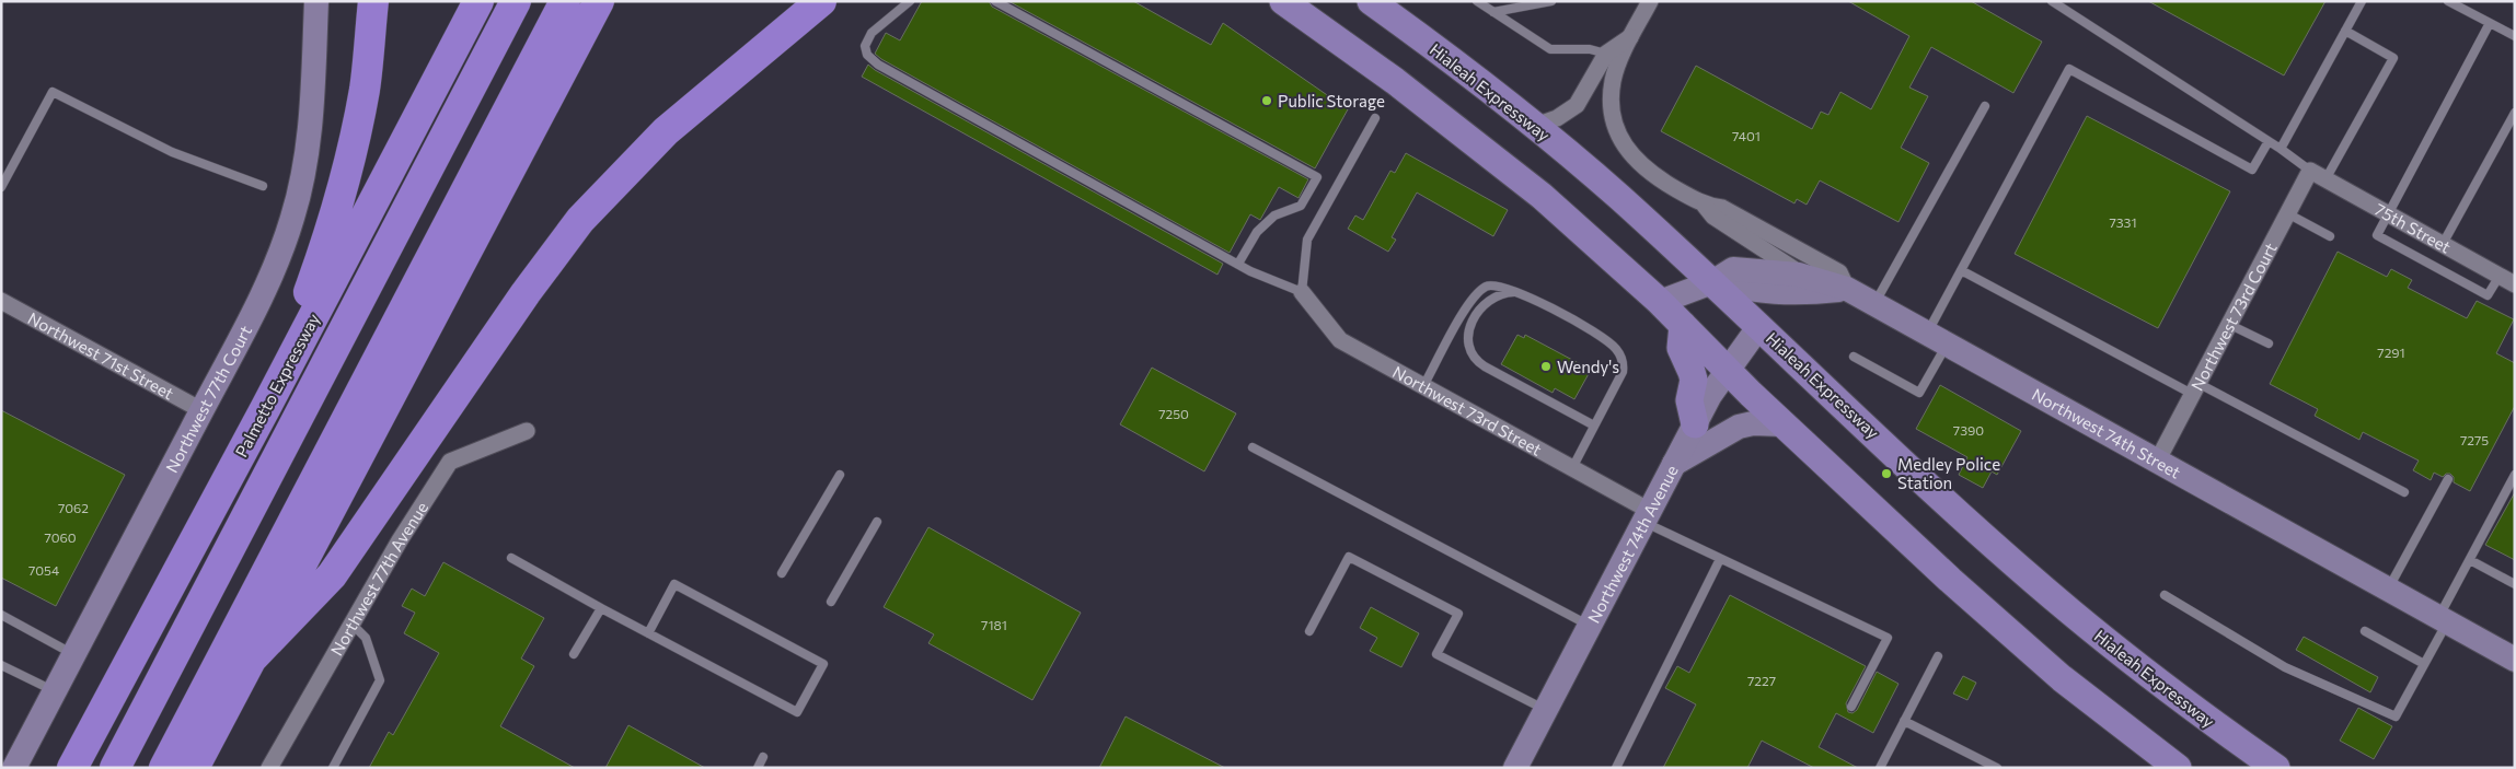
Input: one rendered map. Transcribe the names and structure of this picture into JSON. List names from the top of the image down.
{
  "streets": {
    "highway": ["Palmetto Expressway"],
    "main road": ["Hialeah Expressway"],
    "street": [
      "75th Street",
      "Northwest 73rd Court",
      "Northwest 71st Street",
      "Northwest 77th Court",
      "Northwest 73rd Street",
      "Northwest 74th Street",
      "Northwest 74th Avenue",
      "Northwest 77th Avenue"
    ]
  },
  "crossings": [
    ["Hialeah Expressway", "Northwest 74th Avenue"],
    ["75th Street", "Northwest 73rd Court"],
    ["Northwest 73rd Court", "Northwest 74th Street"],
    ["Northwest 71st Street", "Northwest 77th Court"],
    ["Northwest 73rd Street", "Northwest 74th Avenue"]
  ],
  "places": ["Public Storage", "Wendy's", "Medley Police Station"],
  "house_numbers": [
    "7401",
    "7331",
    "7291",
    "7250",
    "7390",
    "7275",
    "7062",
    "7060",
    "7054",
    "7181",
    "7227"
  ]
}
